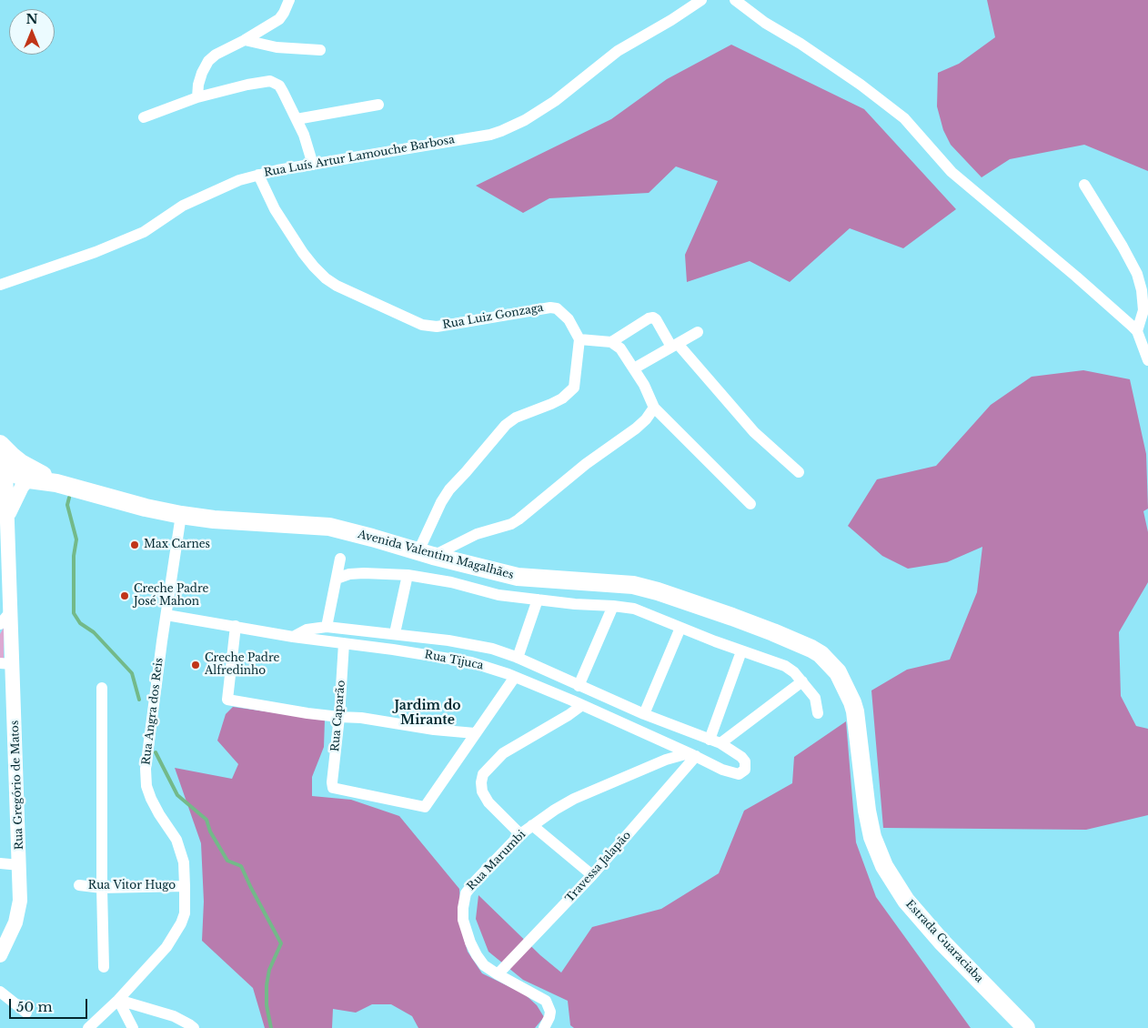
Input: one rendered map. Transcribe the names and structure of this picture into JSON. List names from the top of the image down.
{
  "streets": {
    "main road": ["Avenida Valentim Magalhães", "Estrada Guaraciaba"],
    "street": [
      "Rua Luís Artur Lamouche Barbosa",
      "Rua Luiz Gonzaga",
      "Rua Tijuca",
      "Rua Angra dos Reis",
      "Rua Caparão",
      "Rua Gregório de Matos",
      "Rua Marumbi",
      "Travessa Jalapão",
      "Rua Vitor Hugo"
    ]
  },
  "crossings": [
    ["Rua Luís Artur Lamouche Barbosa", "Rua Luiz Gonzaga"],
    ["Avenida Valentim Magalhães", "Rua Angra dos Reis"],
    ["Avenida Valentim Magalhães", "Rua Gregório de Matos"],
    ["Avenida Valentim Magalhães", "Estrada Guaraciaba"],
    ["Rua Tijuca", "Rua Angra dos Reis"],
    ["Rua Tijuca", "Rua Caparão"],
    ["Rua Tijuca", "Rua Marumbi"],
    ["Rua Tijuca", "Travessa Jalapão"],
    ["Rua Angra dos Reis", "Rua Vitor Hugo"],
    ["Rua Marumbi", "Travessa Jalapão"]
  ],
  "districts": ["Jardim do Mirante"],
  "places": ["Max Carnes", "Creche Padre José Mahon", "Creche Padre Alfredinho"],
  "scale_bar": "50 m",
  "north": "top"
}
